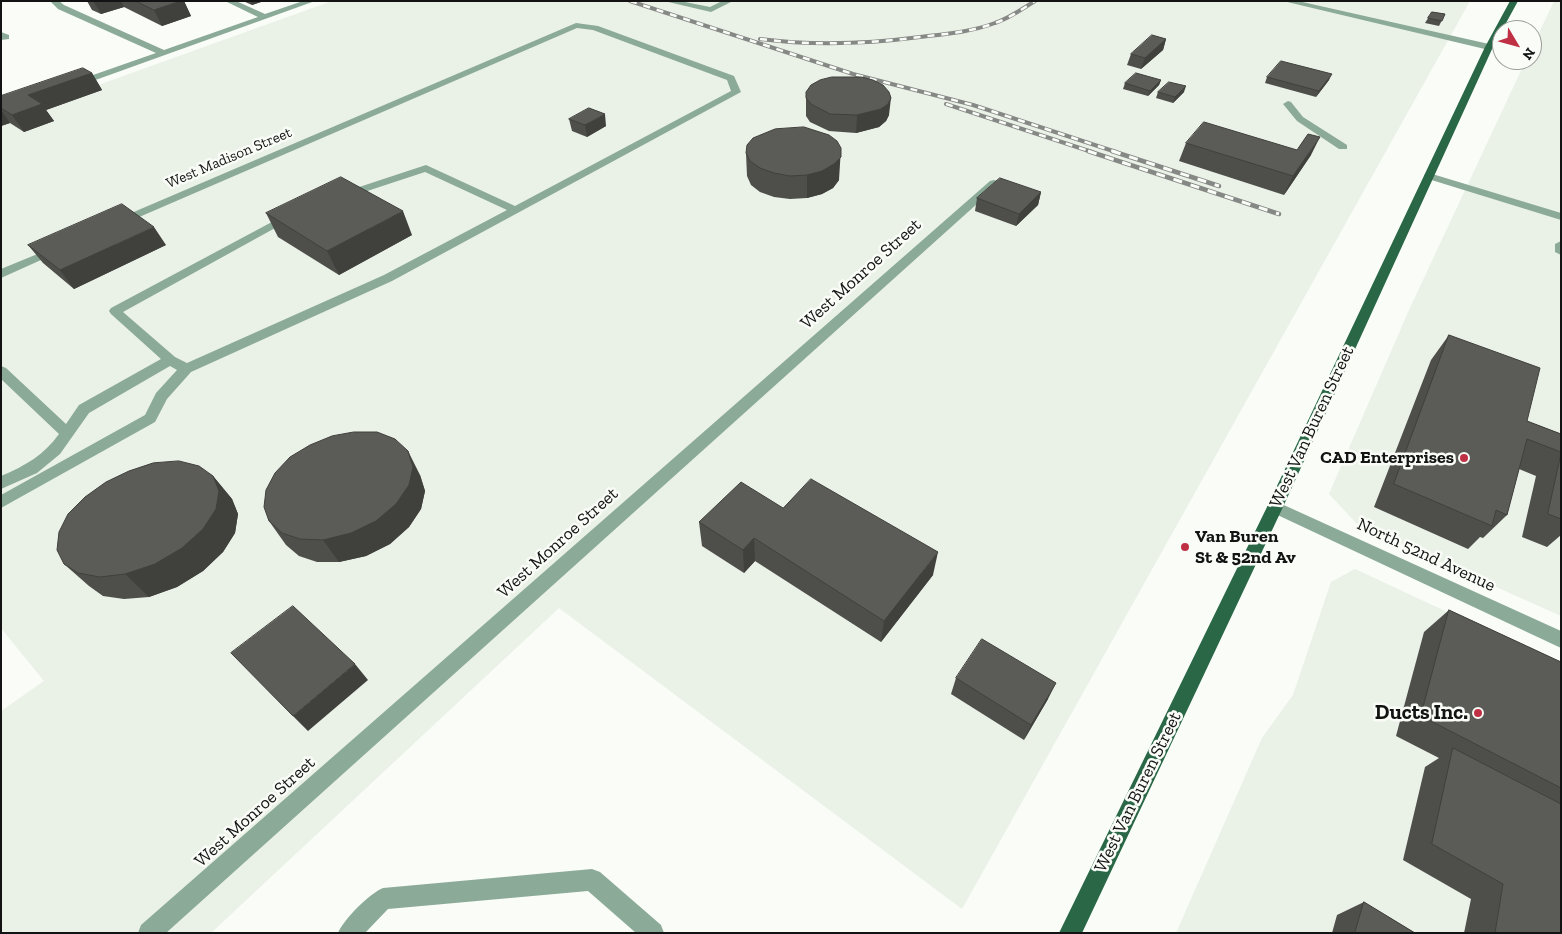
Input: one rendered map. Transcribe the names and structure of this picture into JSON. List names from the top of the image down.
{
  "streets": {
    "main road": ["West Van Buren Street"],
    "street": ["West Madison Street", "West Monroe Street", "North 52nd Avenue"]
  },
  "crossings": [
    ["West Van Buren Street", "North 52nd Avenue"]
  ],
  "places": ["CAD Enterprises", "Van Buren St & 52nd Av", "Ducts Inc."],
  "north": "bottom right"
}
